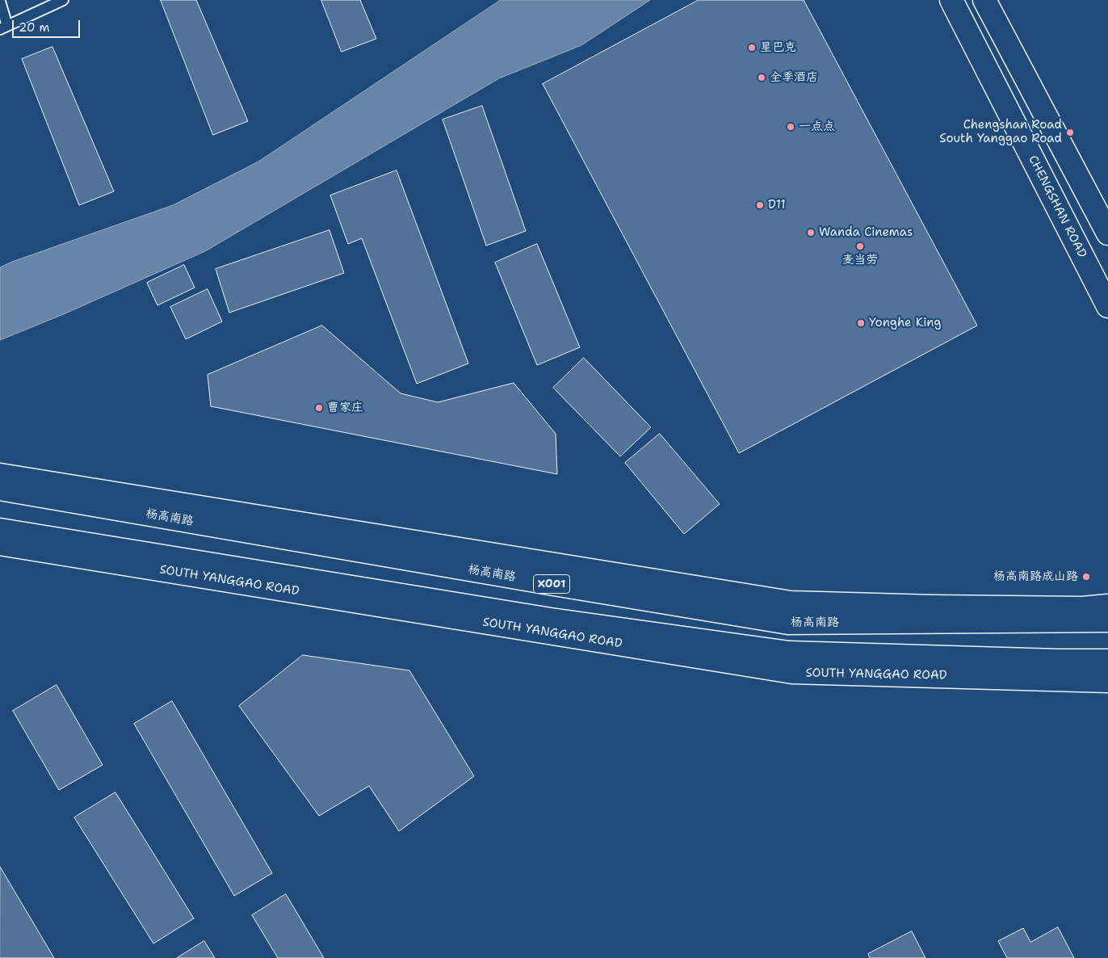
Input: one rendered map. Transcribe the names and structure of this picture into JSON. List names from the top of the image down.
{
  "streets": {
    "main road": [
      "CHENGSHAN ROAD",
      "杨高南路",
      "SOUTH YANGGAO ROAD",
      "X001"
    ]
  },
  "places": [
    "星巴克",
    "全季酒店",
    "一点点",
    "Chengshan Road South Yanggao Road",
    "D11",
    "Wanda Cinemas",
    "麦当劳",
    "Yonghe King",
    "曹家庄",
    "杨高南路成山路"
  ],
  "scale_bar": "20 m"
}
